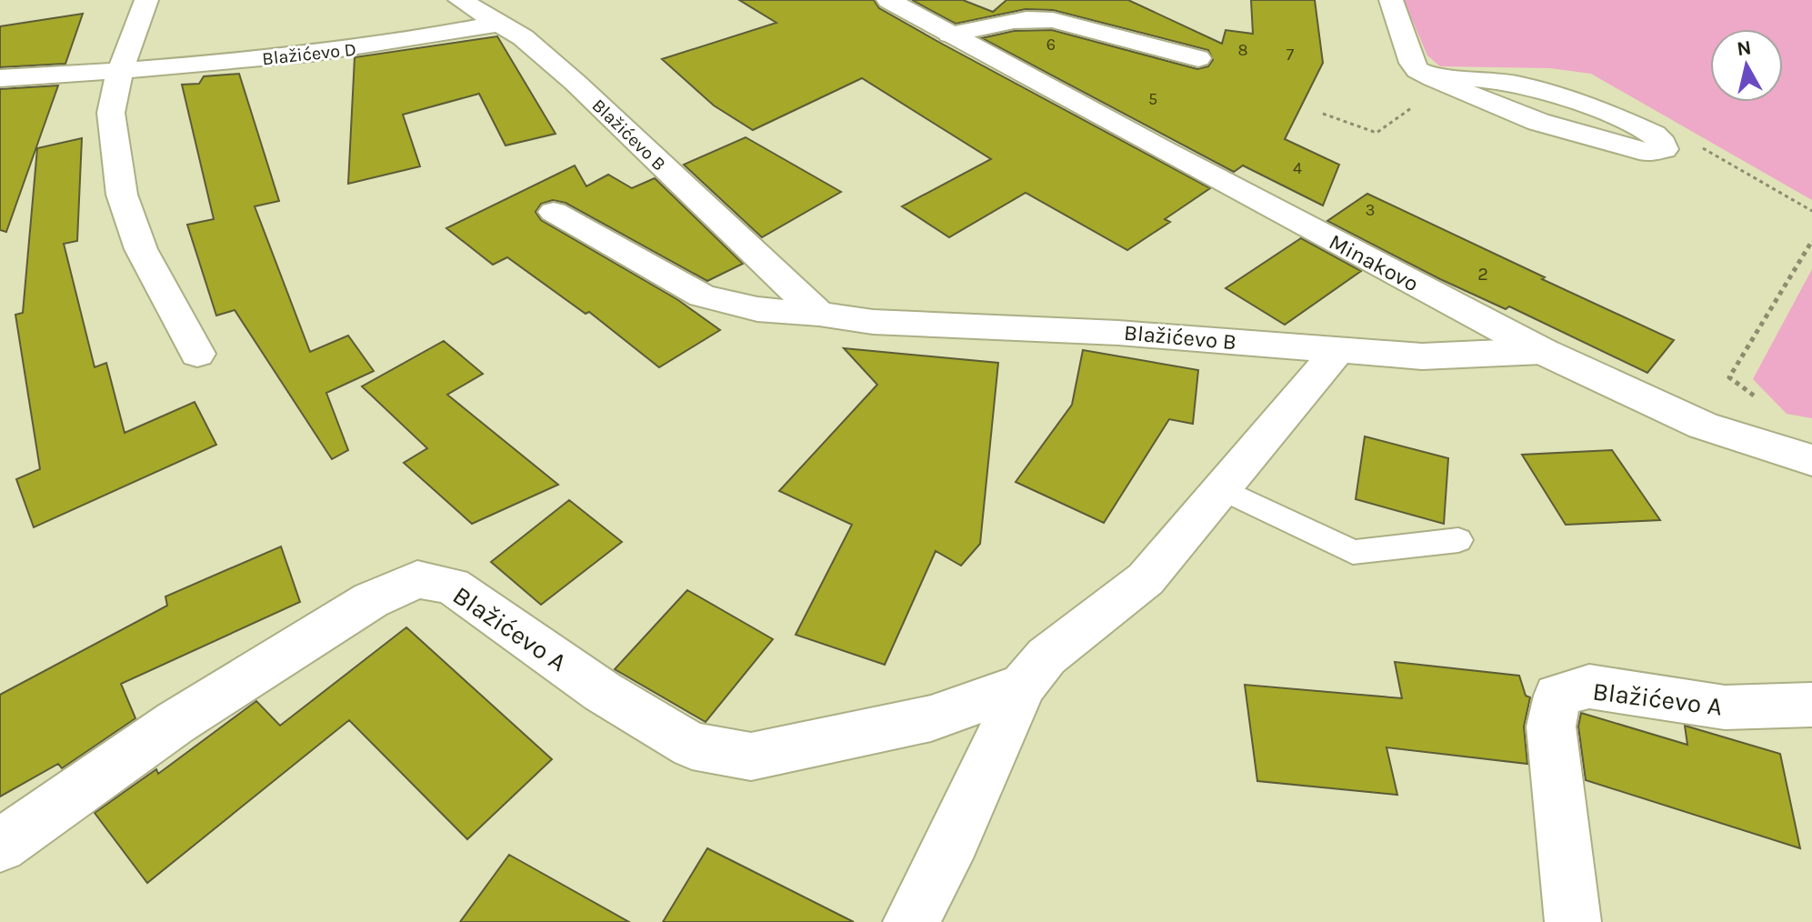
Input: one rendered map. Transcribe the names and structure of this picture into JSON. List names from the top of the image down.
{
  "streets": {
    "street": [
      "Blažićevo D",
      "Blažićevo B",
      "Minakovo",
      "Blažićevo A"
    ]
  },
  "crossings": [
    ["Blažićevo D", "Blažićevo B"],
    ["Blažićevo B", "Minakovo"]
  ],
  "house_numbers": [
    "6",
    "8",
    "7",
    "5",
    "4",
    "3",
    "2"
  ],
  "north": "top"
}
